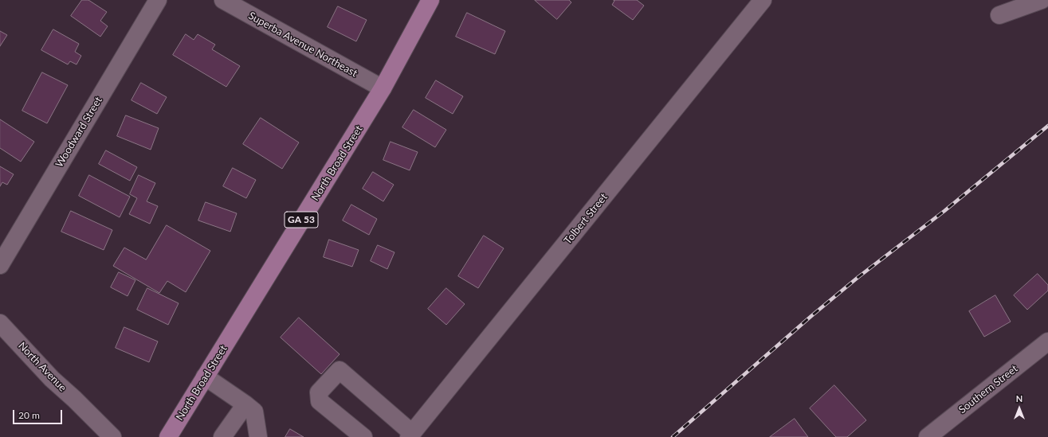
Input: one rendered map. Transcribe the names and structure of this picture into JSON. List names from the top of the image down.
{
  "streets": {
    "main road": ["North Broad Street", "GA 53"],
    "street": [
      "Superba Avenue Northeast",
      "Woodward Street",
      "Tolbert Street",
      "North Avenue",
      "Southern Street"
    ]
  },
  "crossings": [
    ["Superba Avenue Northeast", "North Broad Street"]
  ],
  "scale_bar": "20 m",
  "north": "top"
}
